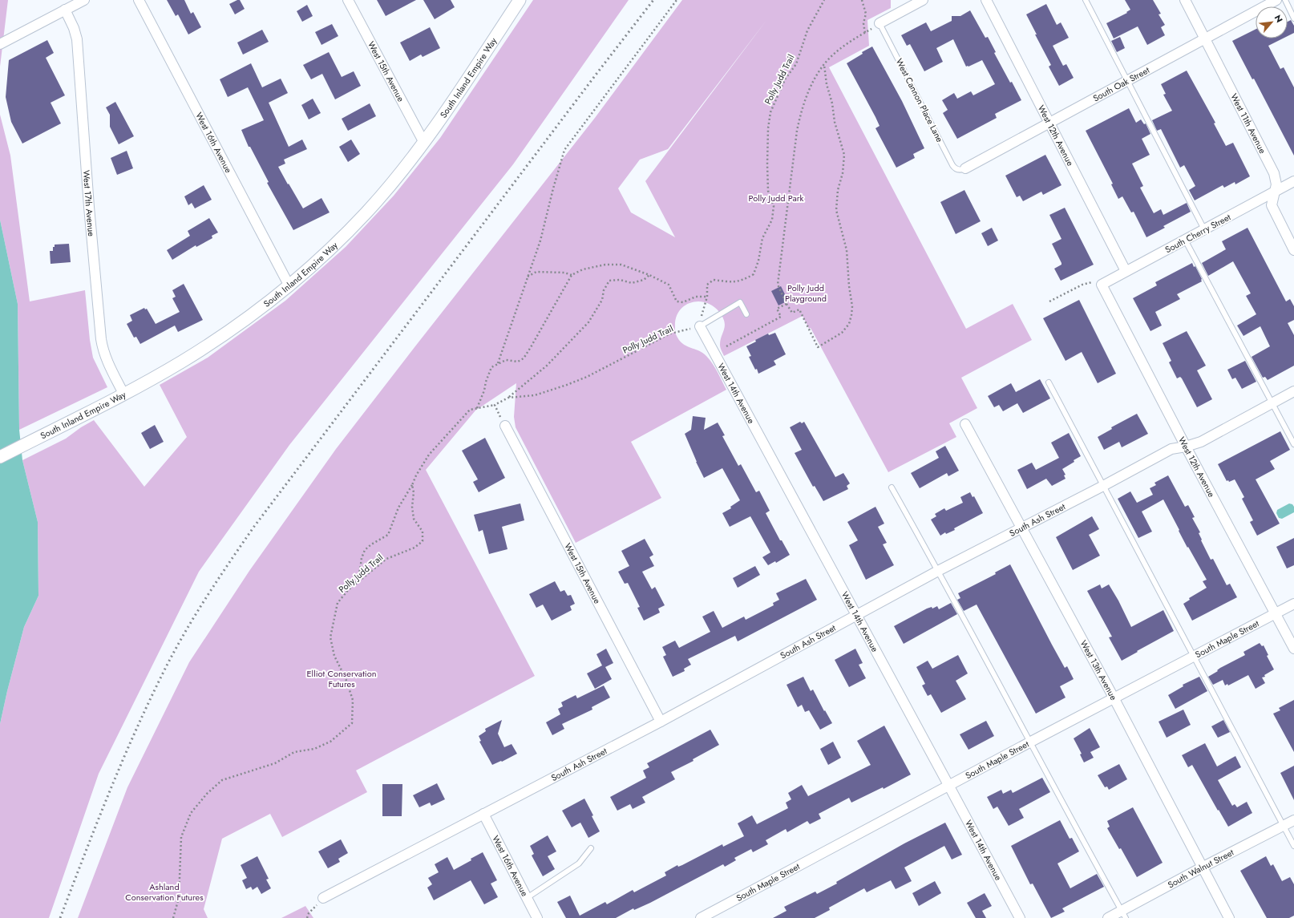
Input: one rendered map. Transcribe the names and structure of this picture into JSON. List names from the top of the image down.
{
  "streets": {
    "street": [
      "West 15th Avenue",
      "South Inland Empire Way",
      "South Oak Street",
      "West 11th Avenue",
      "West 12th Avenue",
      "West 16th Avenue",
      "West 17th Avenue",
      "South Cherry Street",
      "West 14th Avenue",
      "South Ash Street",
      "South Maple Street",
      "West 13th Avenue",
      "South Walnut Street"
    ],
    "lane": ["West Cannon Place Lane"],
    "path": ["Polly Judd Trail"]
  },
  "crossings": [
    ["West 15th Avenue", "South Inland Empire Way"],
    ["West 15th Avenue", "South Ash Street"],
    ["South Inland Empire Way", "West 16th Avenue"],
    ["South Inland Empire Way", "West 17th Avenue"],
    ["Polly Judd Trail", "West 14th Avenue"],
    ["South Oak Street", "West Cannon Place Lane"],
    ["South Oak Street", "West 11th Avenue"],
    ["South Oak Street", "West 12th Avenue"],
    ["West 11th Avenue", "South Cherry Street"],
    ["West 12th Avenue", "South Cherry Street"],
    ["West 12th Avenue", "South Ash Street"],
    ["West 12th Avenue", "South Maple Street"],
    ["West 16th Avenue", "South Ash Street"],
    ["West 14th Avenue", "South Ash Street"],
    ["West 14th Avenue", "South Maple Street"],
    ["South Ash Street", "West 13th Avenue"],
    ["South Maple Street", "West 13th Avenue"],
    ["West 13th Avenue", "South Walnut Street"]
  ],
  "parks": [
    "Polly Judd Park",
    "Polly Judd Playground",
    "Elliot Conservation Futures",
    "Ashland Conservation Futures"
  ],
  "north": "top right"
}
